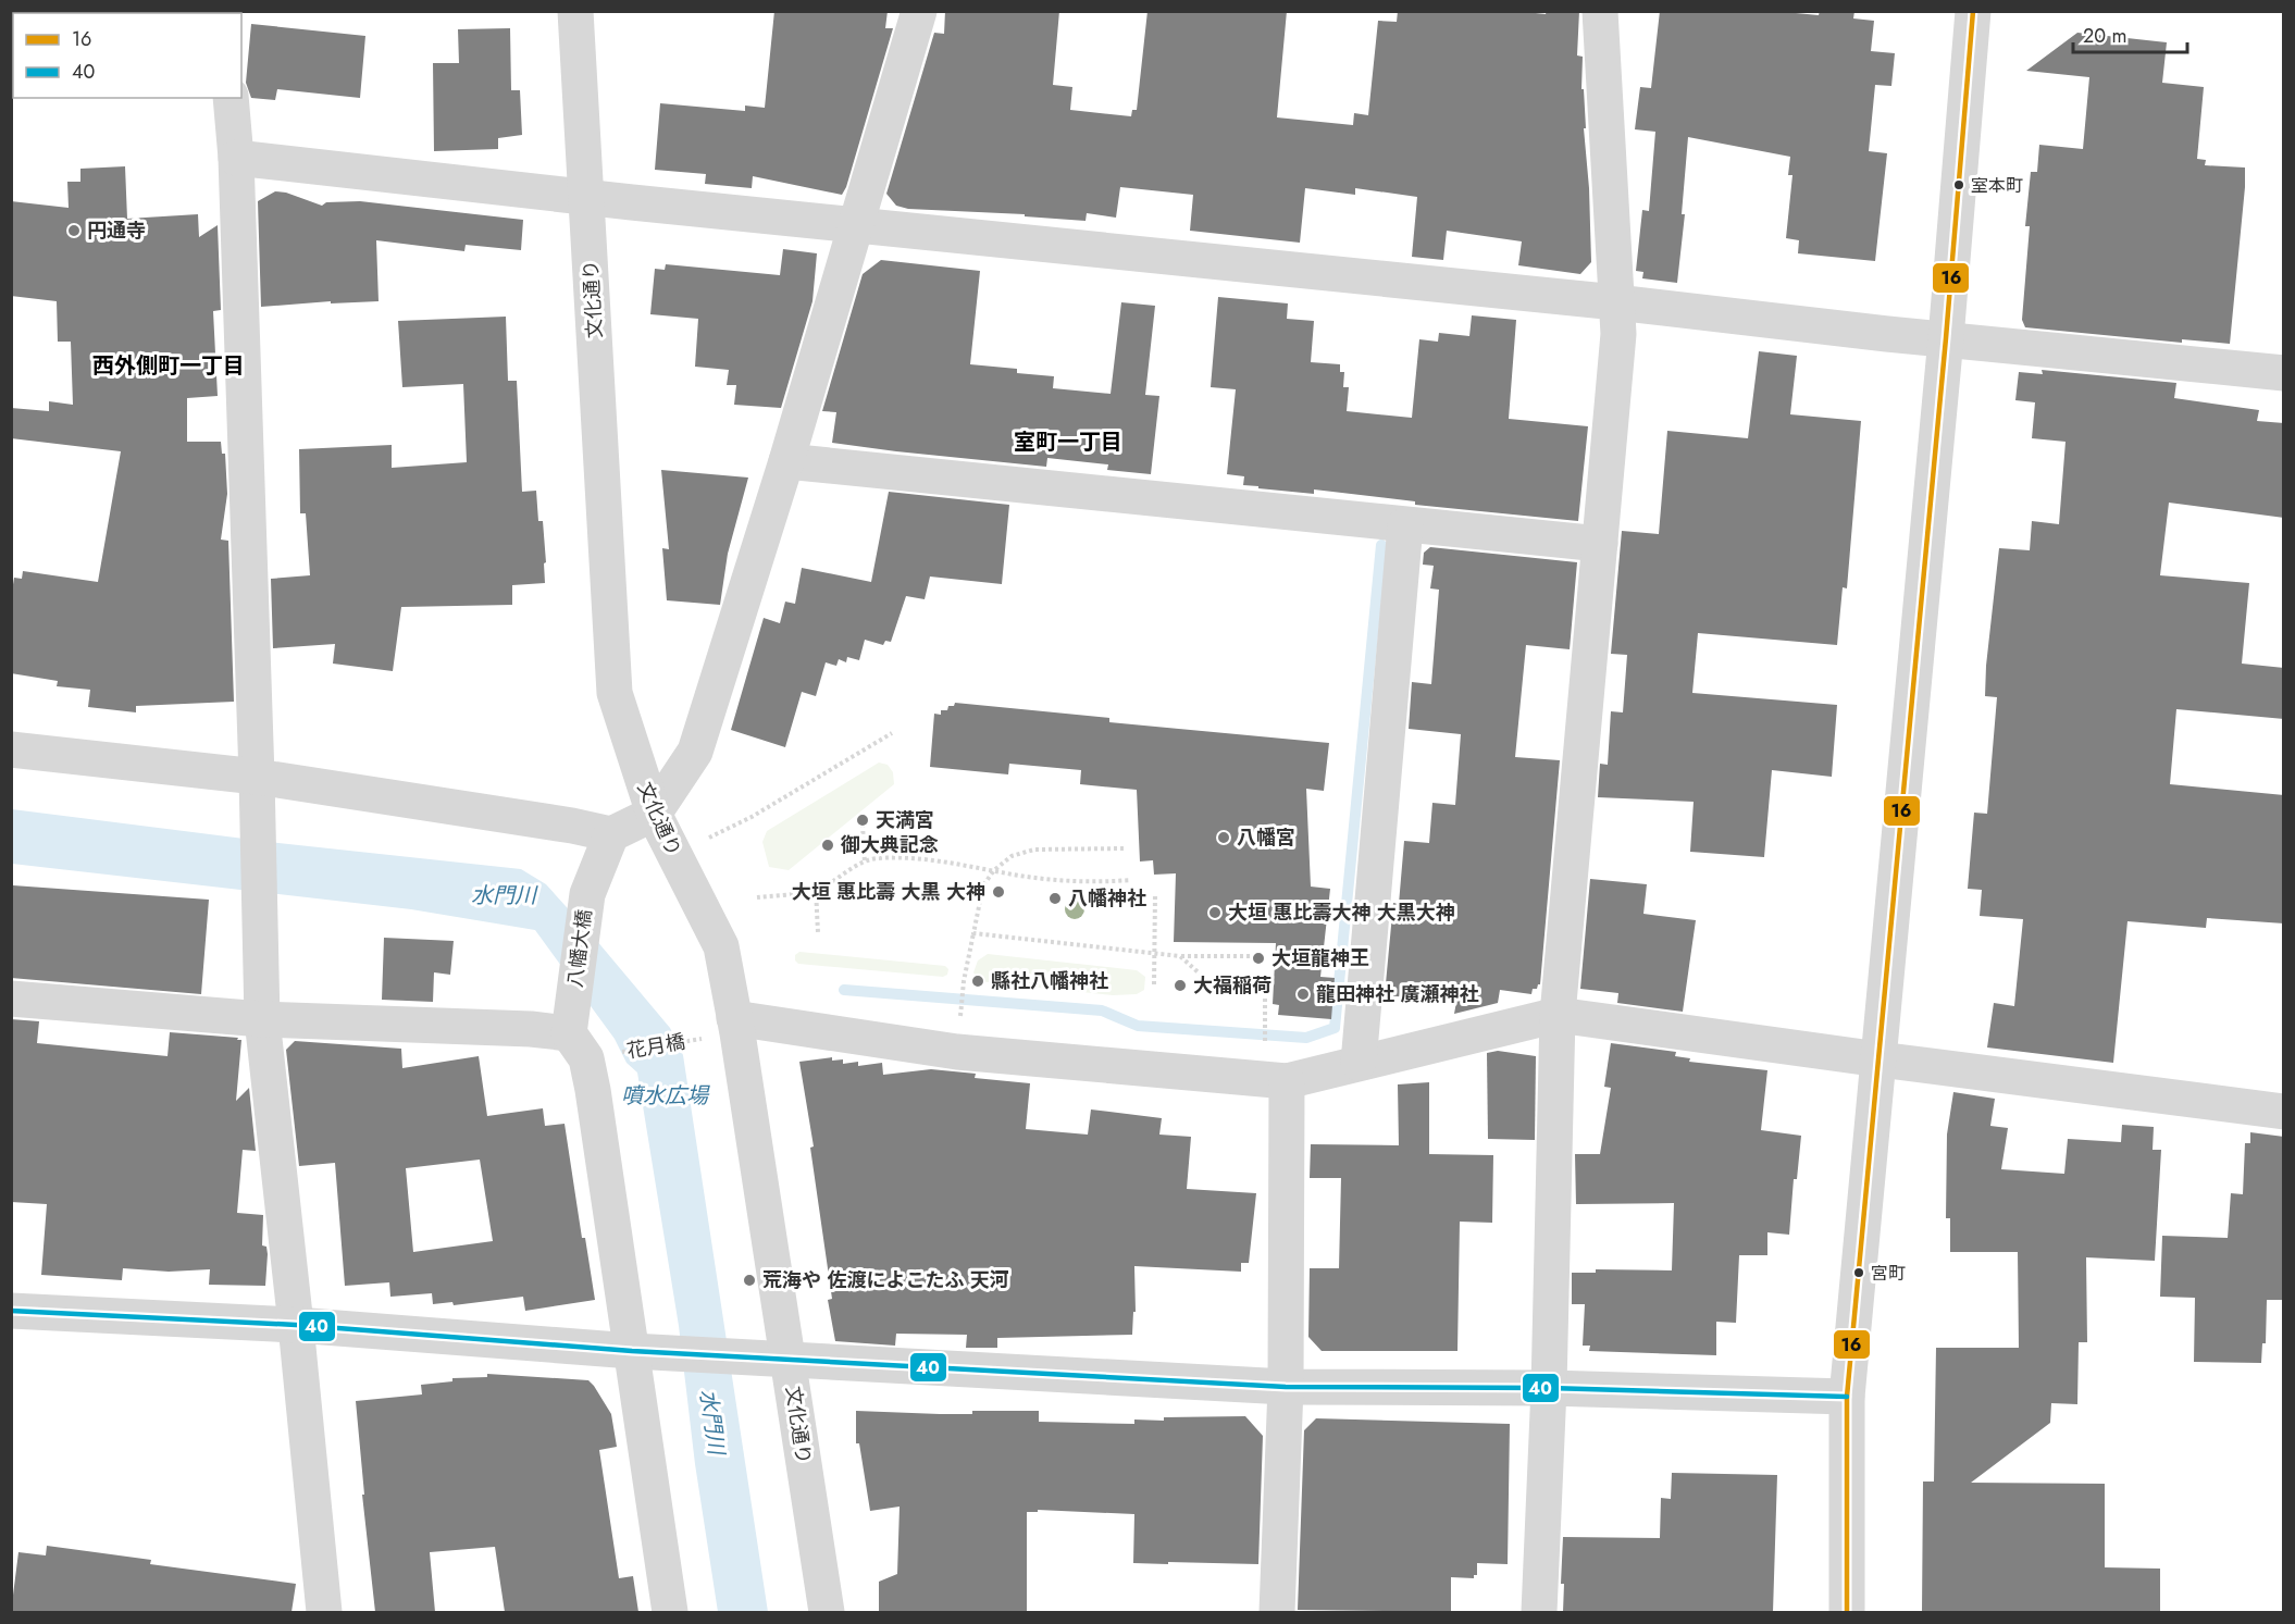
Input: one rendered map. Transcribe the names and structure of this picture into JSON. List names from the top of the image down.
{
  "streets": {
    "street": ["文化通り", "八幡大橋"],
    "path": ["花月橋"]
  },
  "crossings": [
    ["文化通り", "花月橋"]
  ],
  "districts": ["西外側町一丁目", "室町一丁目"],
  "water": ["水門川", "噴水広場"],
  "places": [
    "室本町",
    "円通寺",
    "天満宮",
    "八幡宮",
    "御大典記念",
    "大垣 惠比壽 大黒 大神",
    "八幡神社",
    "大垣 惠比壽大神 大黒大神",
    "大垣龍神王",
    "縣社八幡神社",
    "大福稲荷",
    "龍田神社 廣瀬神社",
    "宮町",
    "荒海や 佐渡によこたふ 天河"
  ],
  "lines": ["transit line 16", "transit line 40"],
  "legend": ["16", "40"],
  "scale_bar": "20 m"
}
